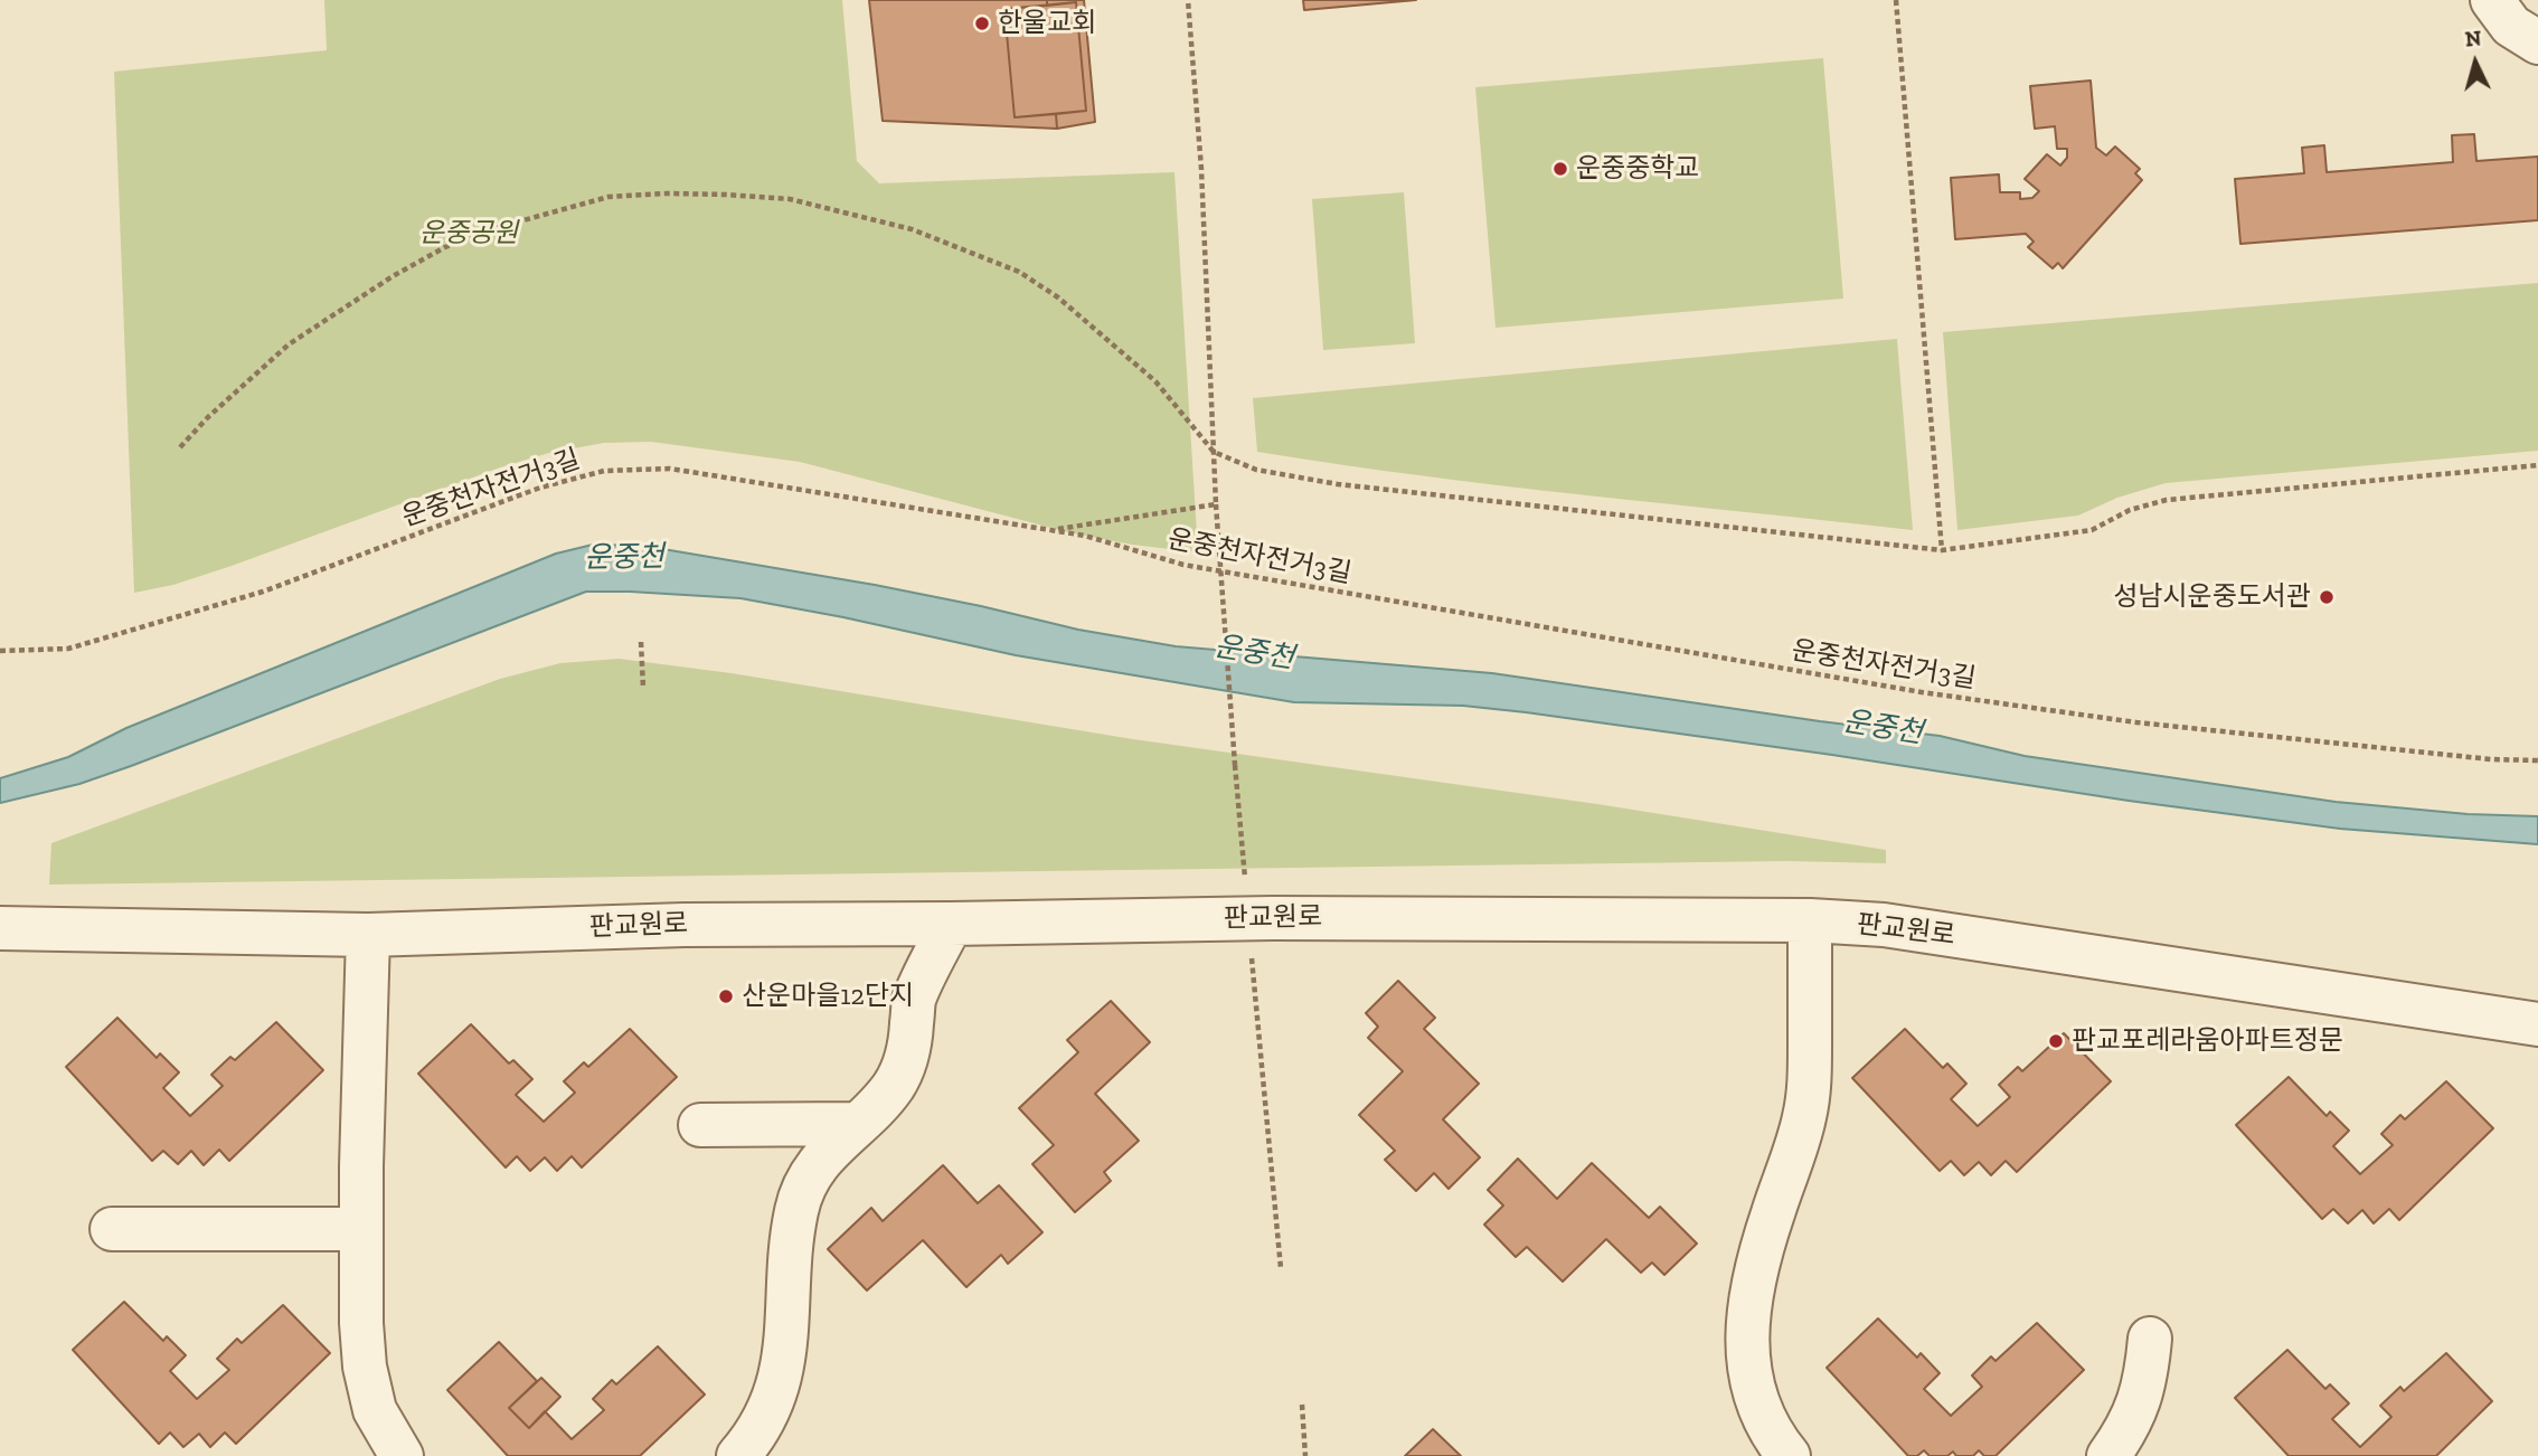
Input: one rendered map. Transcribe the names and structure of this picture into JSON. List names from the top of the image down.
{
  "streets": {
    "street": ["판교원로"],
    "path": ["운중천자전거3길"]
  },
  "water": ["운중천"],
  "parks": ["운중공원"],
  "places": [
    "한울교회",
    "운중중학교",
    "성남시운중도서관",
    "산운마을12단지",
    "판교포레라움아파트정문"
  ],
  "north": "top"
}
